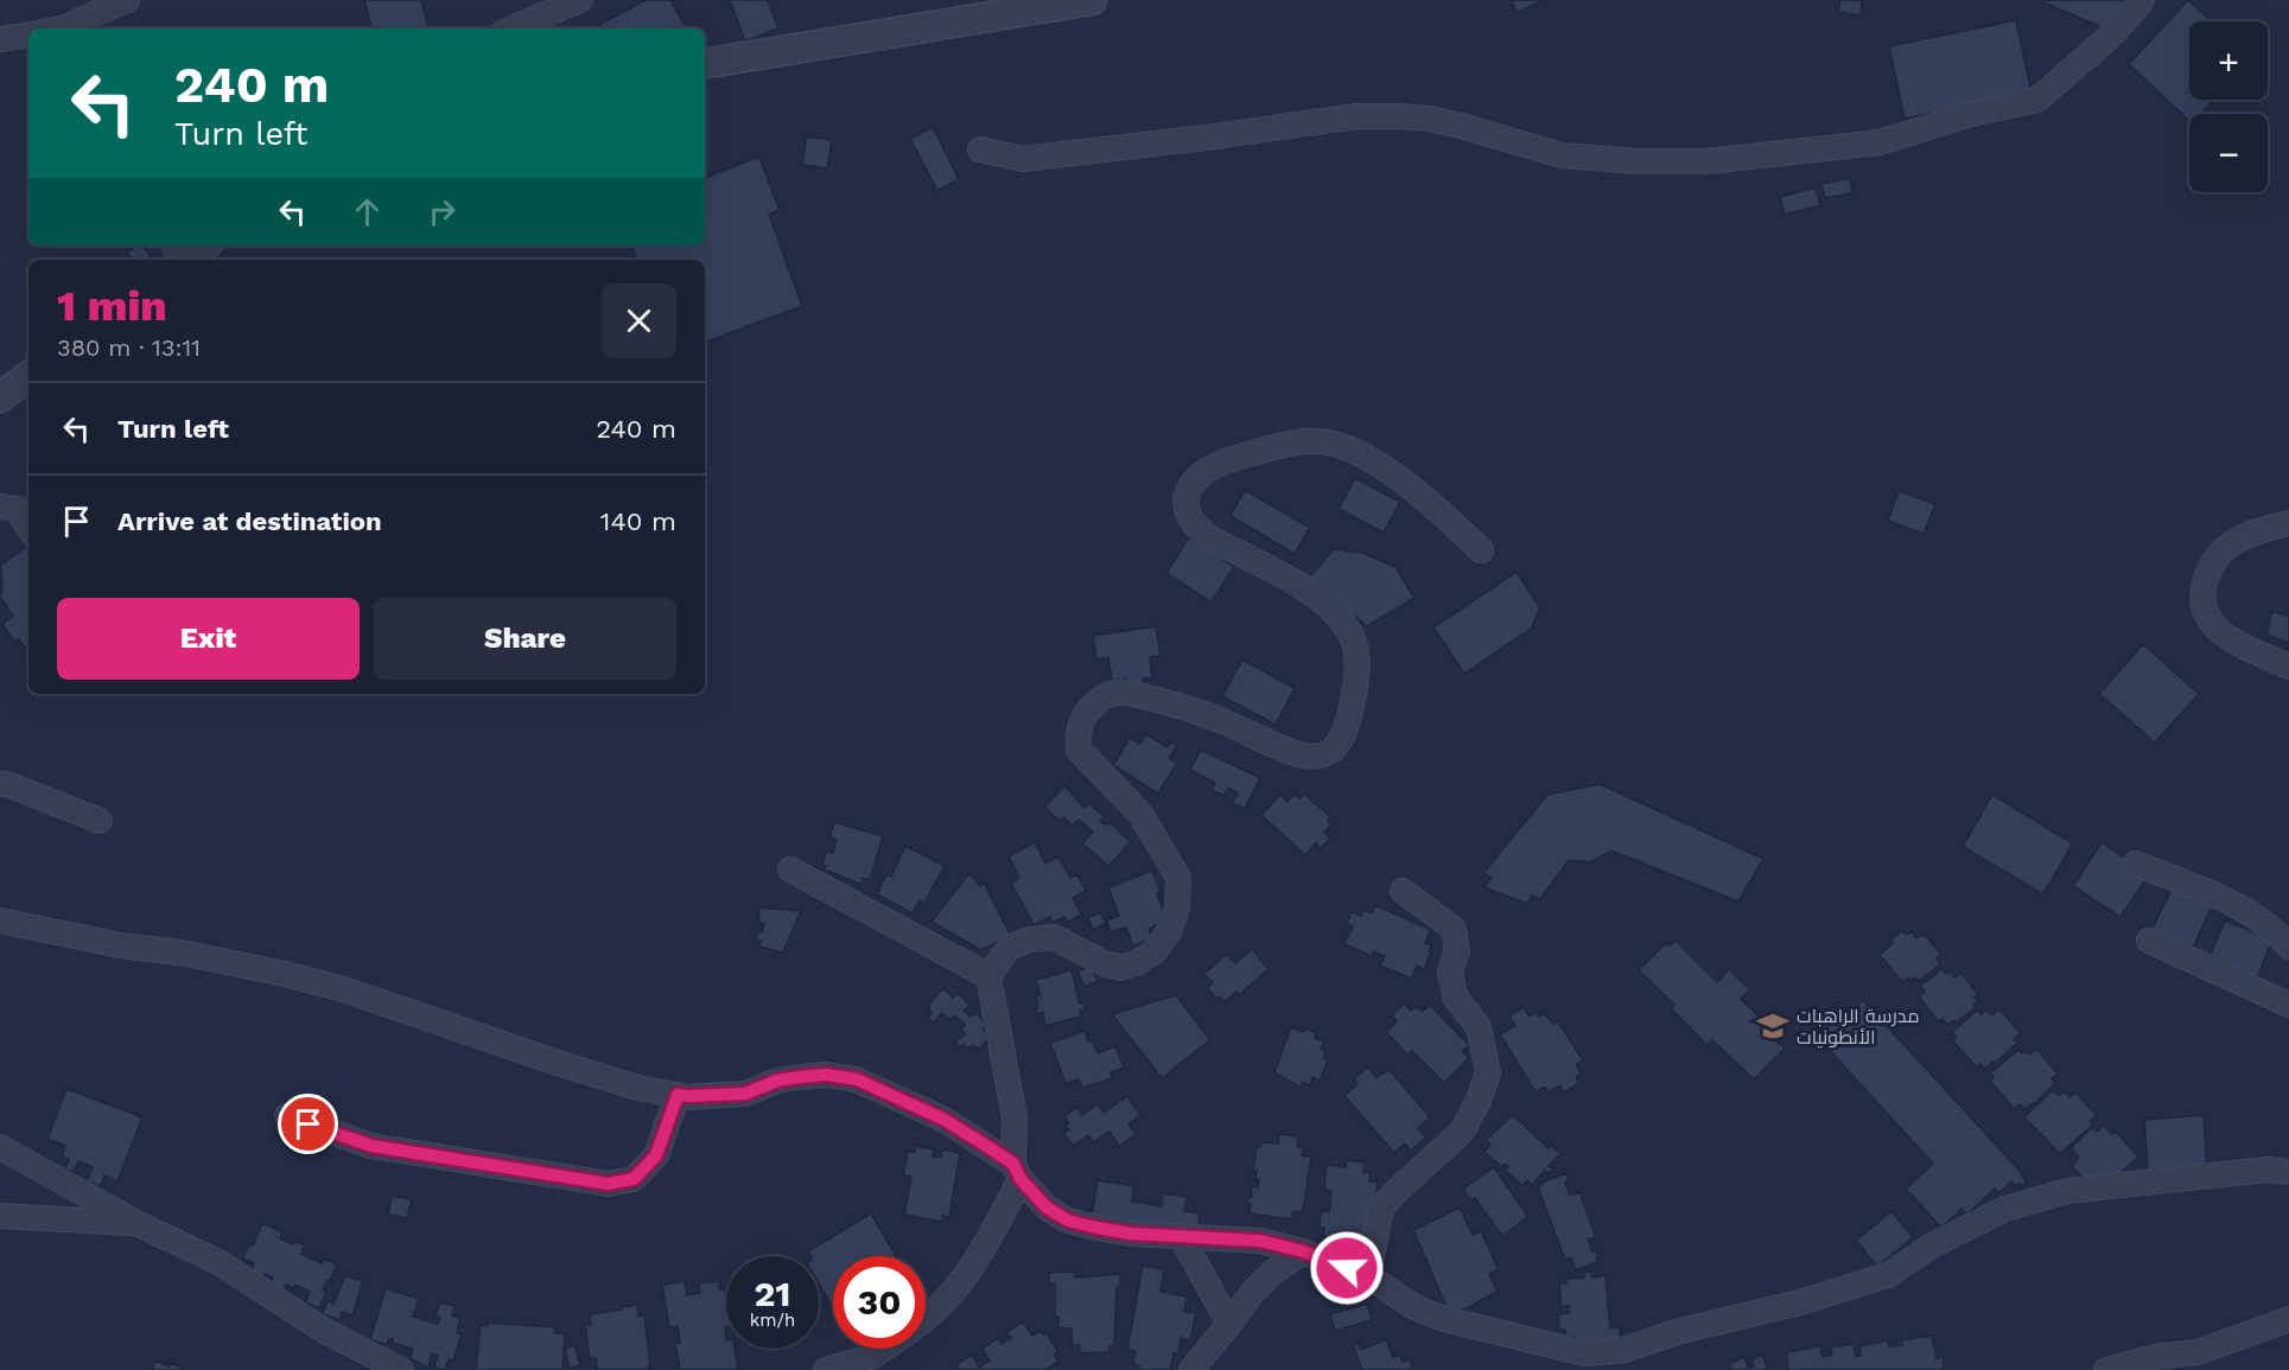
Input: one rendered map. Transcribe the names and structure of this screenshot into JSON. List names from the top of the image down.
{
  "places": {
    "school or university": ["مدرسة الراهبات الأنطونيات"]
  },
  "page": {
    "map_buttons": ["+", "−"],
    "turn": ["240 m", "Turn left"],
    "heading": ["1 min", "380 m · 13:11"],
    "list": [
      {
        "name": "Turn left",
        "value": "240 m"
      },
      {
        "name": "Arrive at destination",
        "value": "140 m"
      }
    ],
    "buttons": ["Exit", "Share"],
    "speed": "21 km/h",
    "limit": "30"
  }
}
